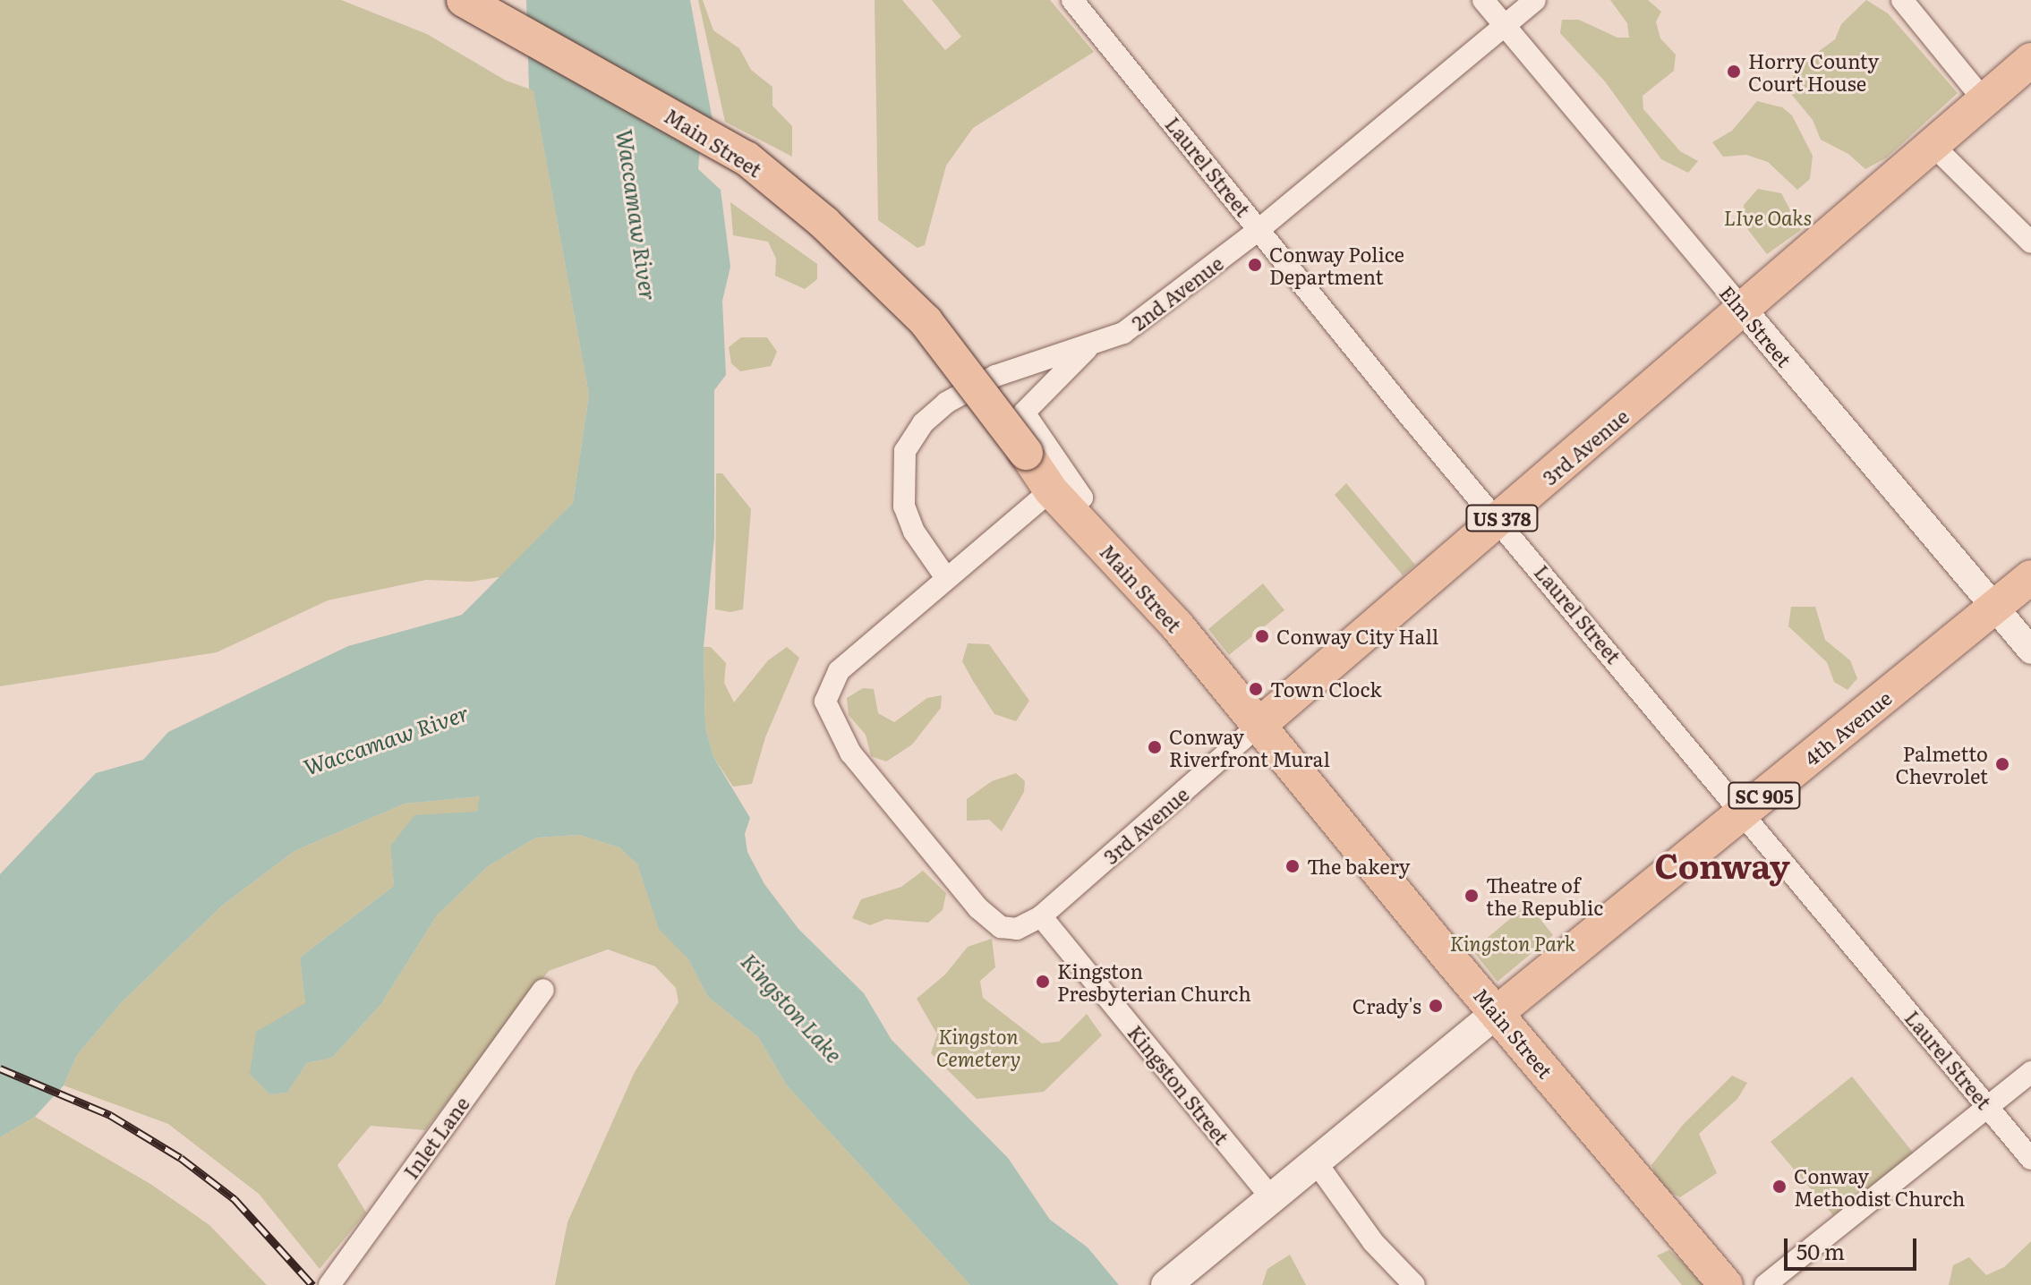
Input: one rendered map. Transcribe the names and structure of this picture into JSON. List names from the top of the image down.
{
  "streets": {
    "main road": [
      "Main Street",
      "3rd Avenue",
      "US 378",
      "4th Avenue",
      "SC 905"
    ],
    "street": [
      "Laurel Street",
      "2nd Avenue",
      "Elm Street",
      "Kingston Street",
      "Inlet Lane"
    ]
  },
  "crossings": [
    ["Main Street", "3rd Avenue"],
    ["Main Street", "4th Avenue"],
    ["Main Street", "SC 905"],
    ["Laurel Street", "2nd Avenue"],
    ["Laurel Street", "3rd Avenue"],
    ["Laurel Street", "4th Avenue"],
    ["2nd Avenue", "Elm Street"],
    ["Elm Street", "3rd Avenue"],
    ["Elm Street", "4th Avenue"],
    ["3rd Avenue", "Kingston Street"],
    ["4th Avenue", "SC 905"],
    ["SC 905", "Kingston Street"]
  ],
  "districts": ["Conway"],
  "water": ["Waccamaw River", "Kingston Lake"],
  "parks": ["LIve Oaks", "Kingston Park", "Kingston Cemetery"],
  "places": [
    "Horry County Court House",
    "Conway Police Department",
    "Conway City Hall",
    "Town Clock",
    "Conway Riverfront Mural",
    "Palmetto Chevrolet",
    "The bakery",
    "Theatre of the Republic",
    "Kingston Presbyterian Church",
    "Crady's",
    "Conway Methodist Church"
  ],
  "scale_bar": "50 m"
}
